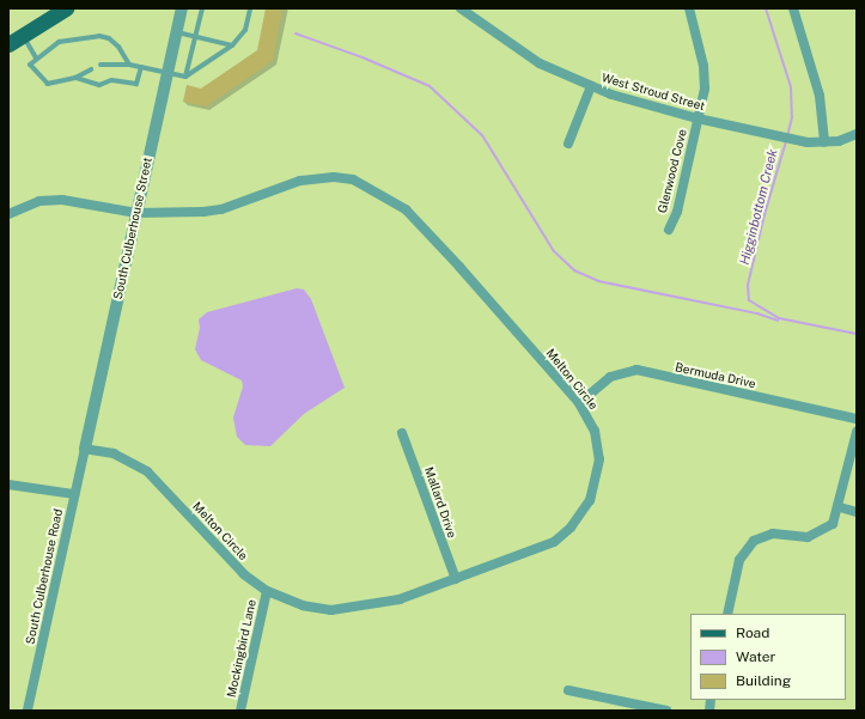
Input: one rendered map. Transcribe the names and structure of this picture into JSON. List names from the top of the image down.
{
  "streets": {
    "street": [
      "West Stroud Street",
      "Glenwood Cove",
      "South Culberhouse Street",
      "Bermuda Drive",
      "Melton Circle",
      "Mallard Drive",
      "South Culberhouse Road",
      "Mockingbird Lane"
    ]
  },
  "crossings": [
    ["West Stroud Street", "Glenwood Cove"],
    ["South Culberhouse Street", "Melton Circle"],
    ["South Culberhouse Street", "South Culberhouse Road"],
    ["Bermuda Drive", "Melton Circle"],
    ["Melton Circle", "Mallard Drive"],
    ["Melton Circle", "South Culberhouse Road"],
    ["Melton Circle", "Mockingbird Lane"]
  ],
  "water": ["Higginbottom Creek"],
  "legend": ["Road", "Water", "Building"]
}
